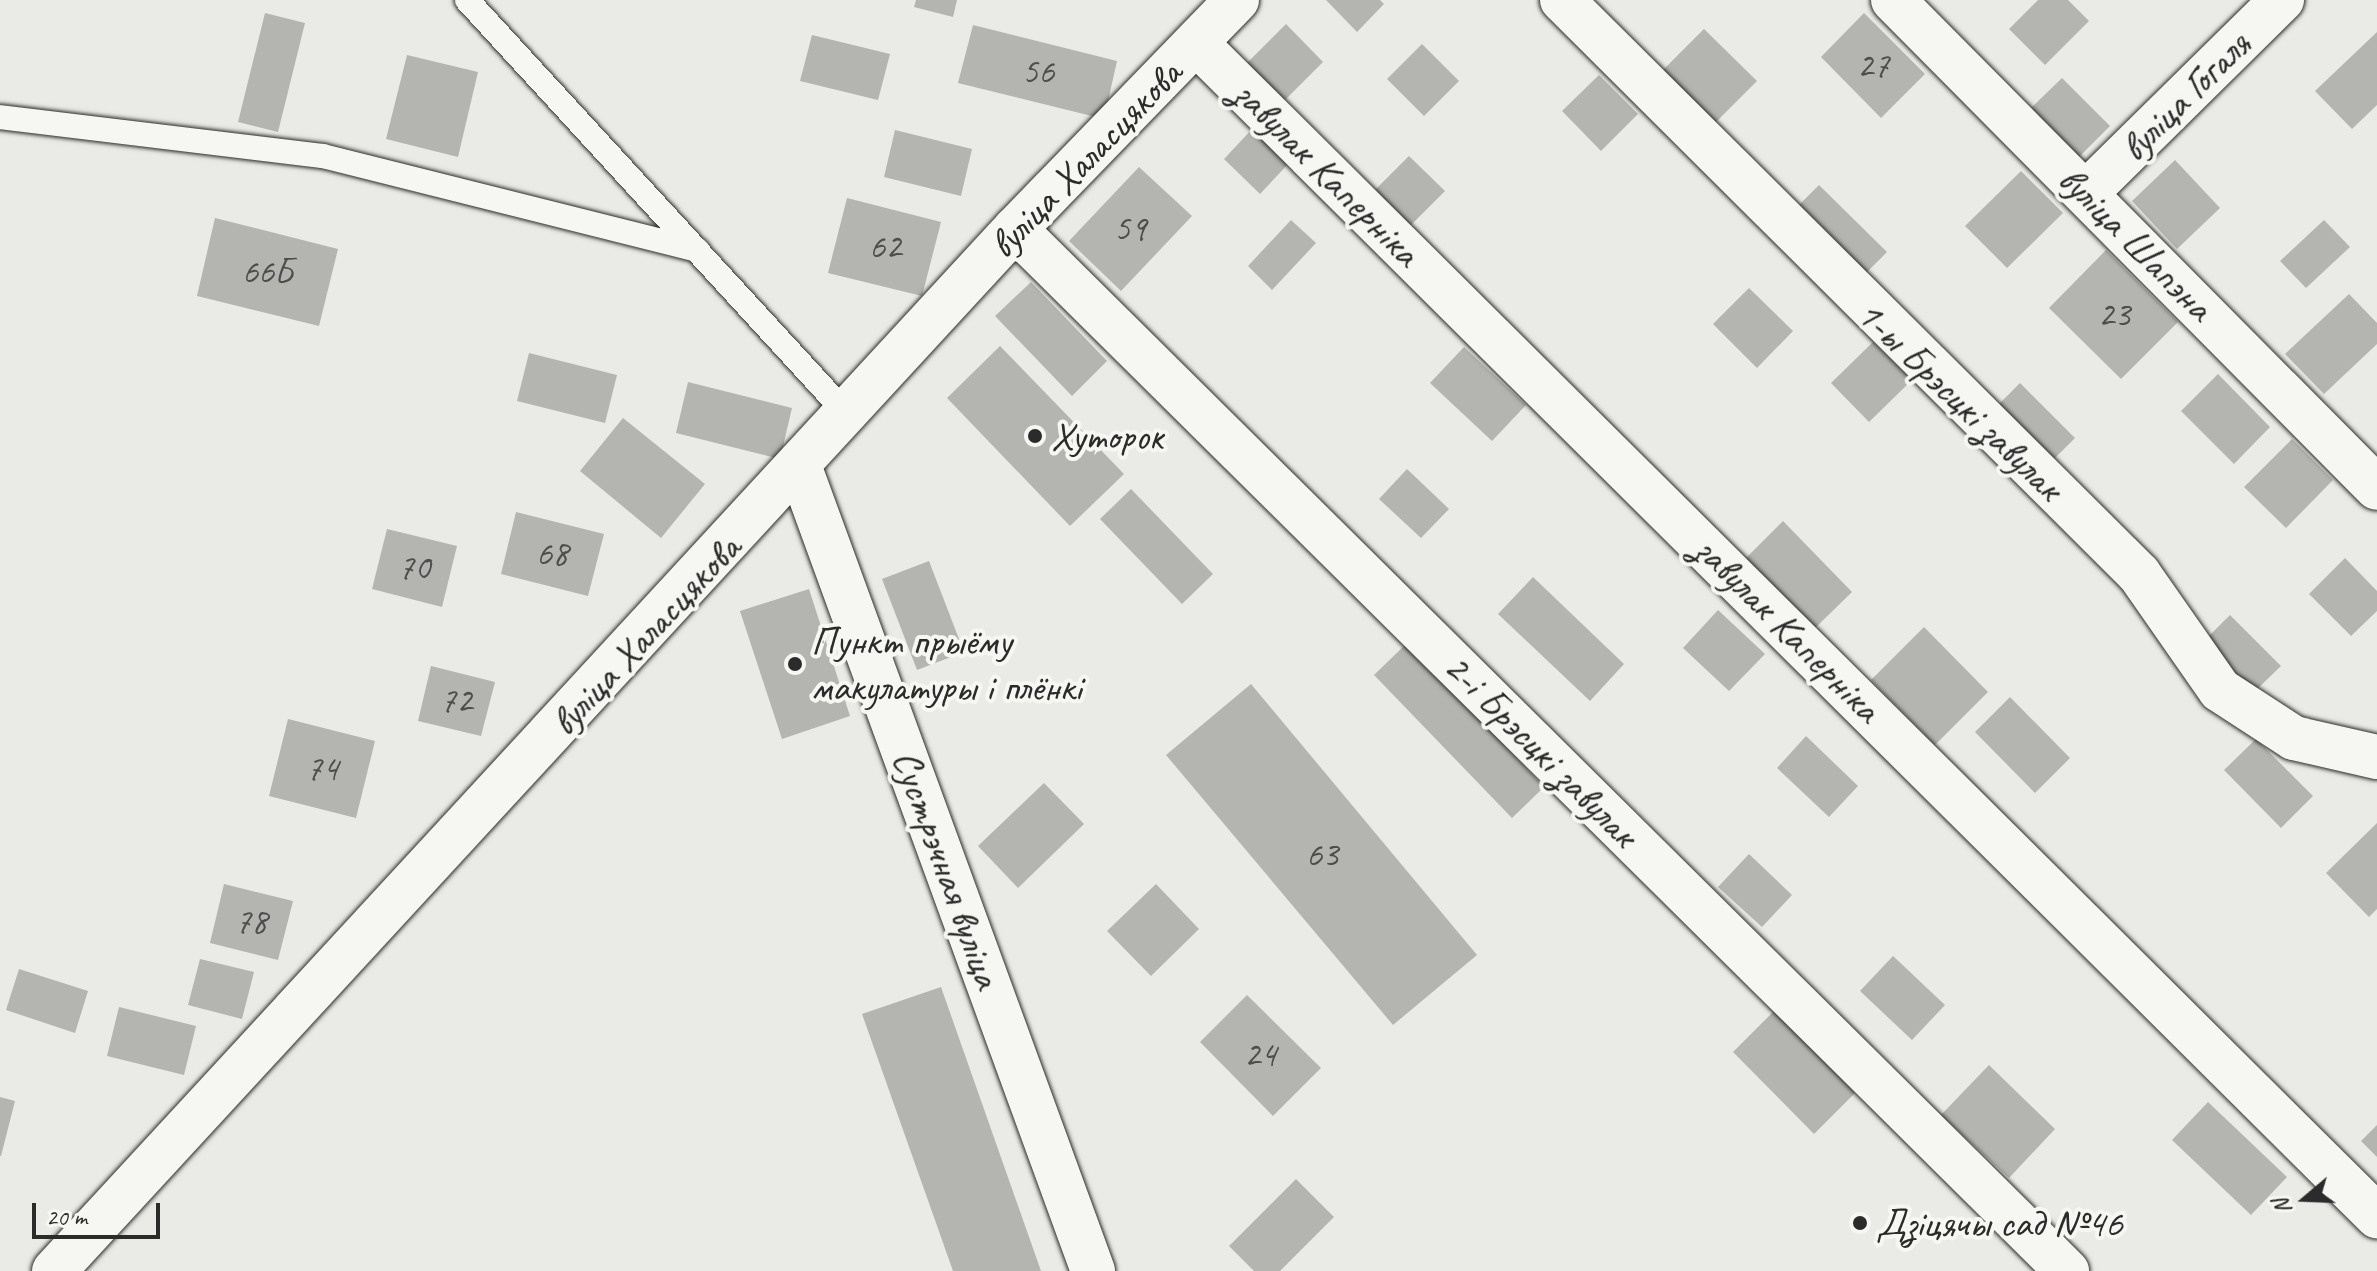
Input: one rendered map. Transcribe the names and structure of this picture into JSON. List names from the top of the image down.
{
  "streets": {
    "street": [
      "вуліца Гогаля",
      "вуліца Халасцякова",
      "завулак Каперніка",
      "вуліца Шапэна",
      "1-ы Брэсцкі завулак",
      "2-і Брэсцкі завулак",
      "Сустрэчная вуліца"
    ]
  },
  "crossings": [
    ["вуліца Гогаля", "вуліца Шапэна"],
    ["вуліца Халасцякова", "завулак Каперніка"],
    ["вуліца Халасцякова", "2-і Брэсцкі завулак"],
    ["вуліца Халасцякова", "Сустрэчная вуліца"]
  ],
  "places": ["Хуторок", "Пункт прыёму макулатуры і плёнкі", "Дзіцячы сад №46"],
  "house_numbers": [
    "27",
    "56",
    "59",
    "62",
    "66Б",
    "23",
    "68",
    "70",
    "72",
    "74",
    "63",
    "78",
    "24"
  ],
  "scale_bar": "20 m",
  "north": "left"
}
